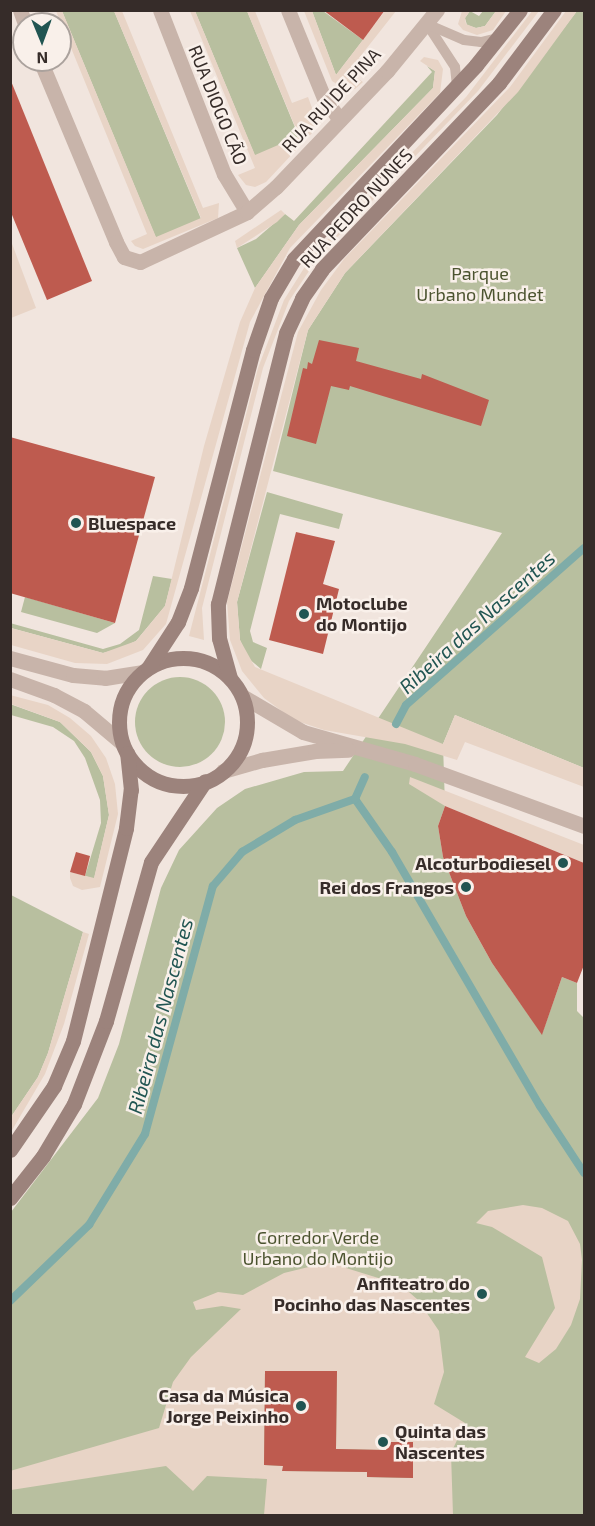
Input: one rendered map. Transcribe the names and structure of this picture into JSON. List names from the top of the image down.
{
  "streets": {
    "main road": ["RUA PEDRO NUNES"],
    "street": ["RUA RUI DE PINA", "RUA DIOGO CÃO"]
  },
  "crossings": [
    ["RUA RUI DE PINA", "RUA DIOGO CÃO"]
  ],
  "water": ["Ribeira das Nascentes"],
  "parks": ["Parque Urbano Mundet", "Corredor Verde Urbano do Montijo"],
  "places": [
    "Bluespace",
    "Motoclube do Montijo",
    "Alcoturbodiesel",
    "Rei dos Frangos",
    "Anfiteatro do Pocinho das Nascentes",
    "Casa da Música Jorge Peixinho",
    "Quinta das Nascentes"
  ],
  "north": "bottom"
}
